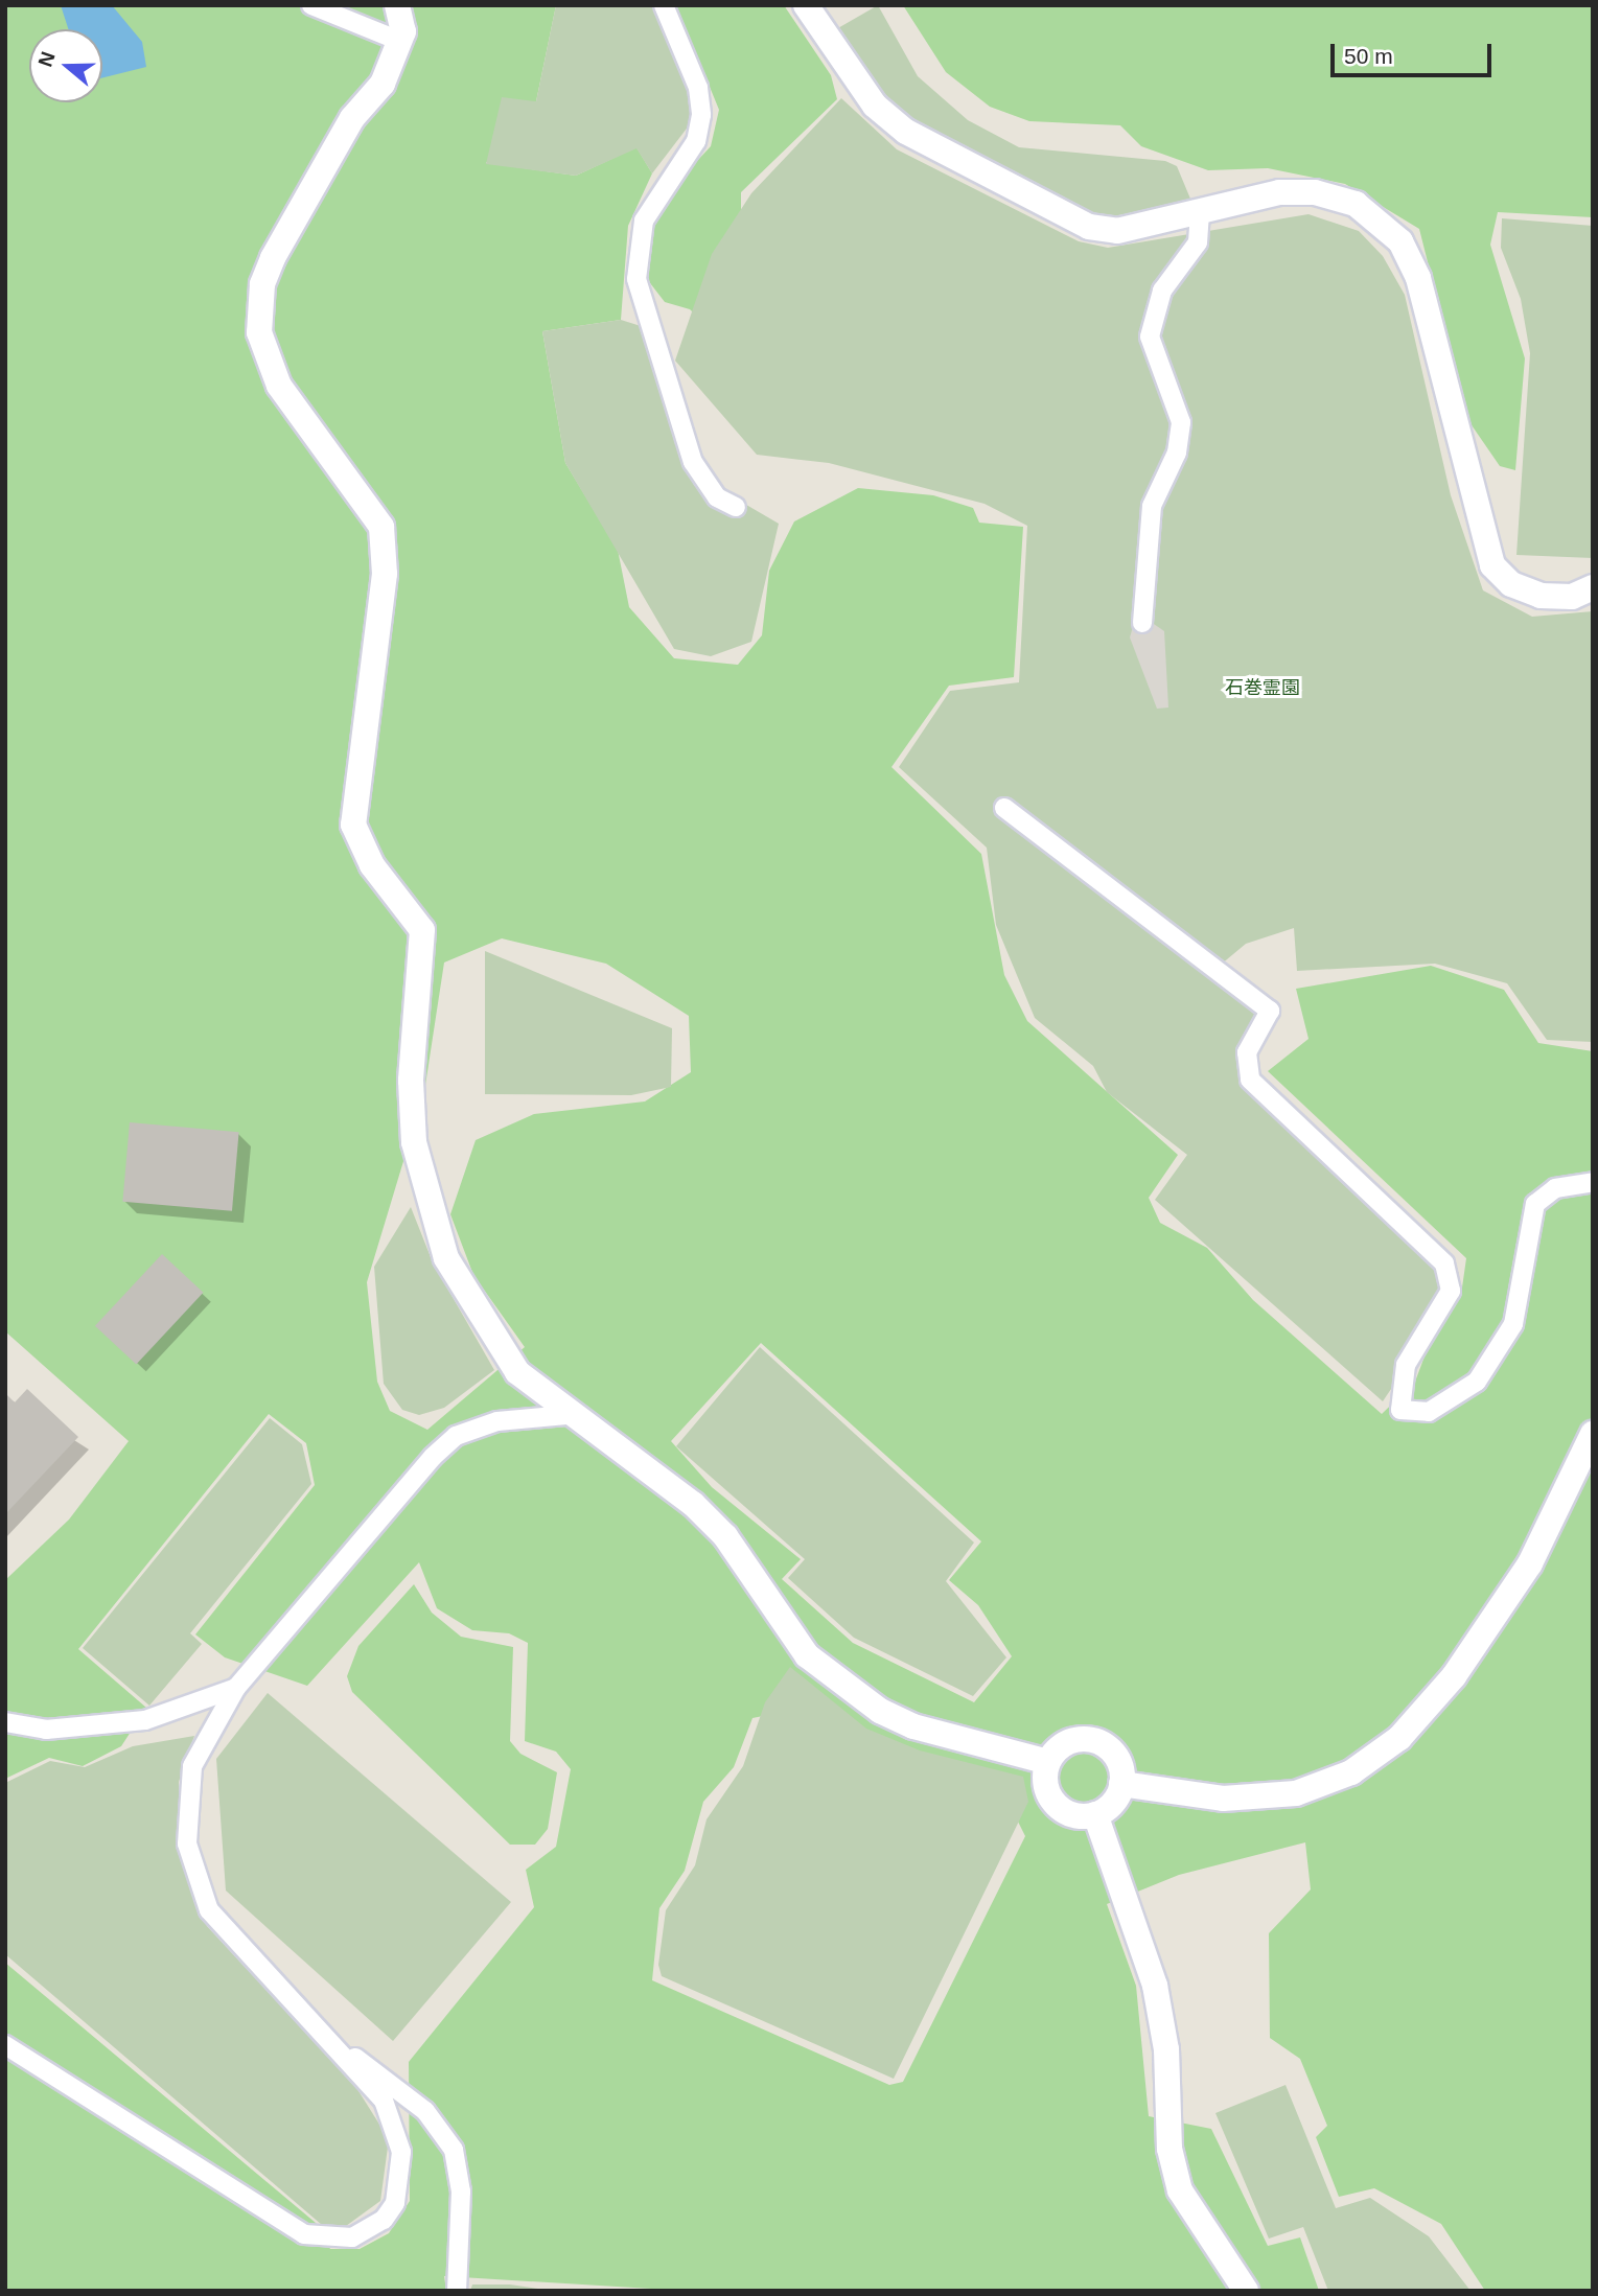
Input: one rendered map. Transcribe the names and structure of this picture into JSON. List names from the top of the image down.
{
  "parks": ["石巻霊園"],
  "scale_bar": "50 m",
  "north": "left"
}
